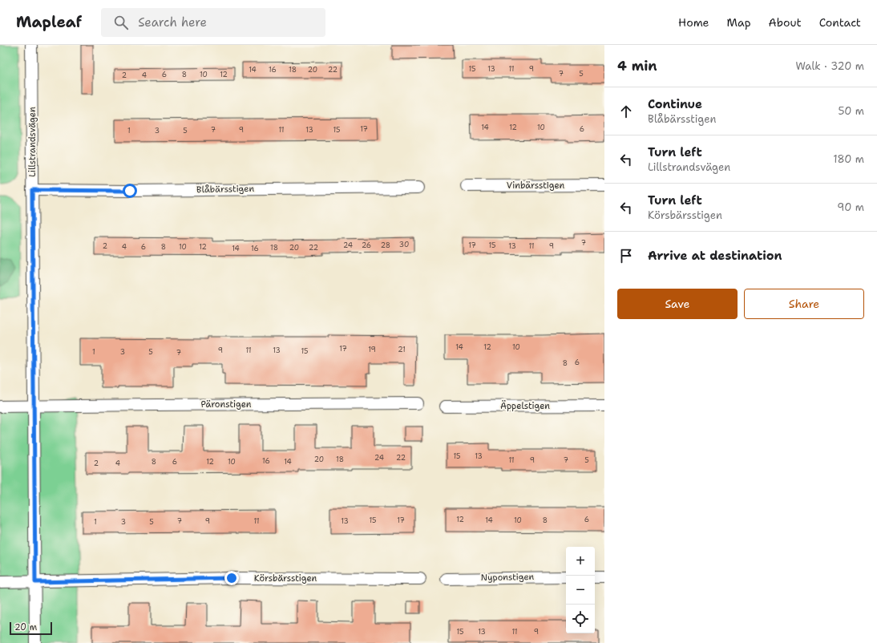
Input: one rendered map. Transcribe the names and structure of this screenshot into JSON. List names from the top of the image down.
{
  "streets": {
    "street": [
      "Lillstrandsvägen",
      "Vinbärsstigen",
      "Blåbärsstigen",
      "Päronstigen",
      "Äppelstigen",
      "Nyponstigen",
      "Körsbärsstigen"
    ]
  },
  "crossings": [
    ["Lillstrandsvägen", "Blåbärsstigen"],
    ["Lillstrandsvägen", "Päronstigen"],
    ["Lillstrandsvägen", "Körsbärsstigen"]
  ],
  "house_numbers": [
    "15",
    "13",
    "11",
    "9",
    "14",
    "16",
    "18",
    "20",
    "22",
    "7",
    "5",
    "6",
    "8",
    "10",
    "12",
    "2",
    "4",
    "14",
    "12",
    "10",
    "17",
    "6",
    "7",
    "9",
    "11",
    "13",
    "15",
    "1",
    "3",
    "5",
    "7",
    "30",
    "24",
    "26",
    "28",
    "17",
    "15",
    "2",
    "13",
    "11",
    "9",
    "4",
    "6",
    "8",
    "10",
    "12",
    "18",
    "20",
    "22",
    "14",
    "16",
    "14",
    "12",
    "10",
    "17",
    "19",
    "21",
    "9",
    "11",
    "13",
    "15",
    "1",
    "3",
    "5",
    "7",
    "6",
    "8",
    "15",
    "13",
    "24",
    "22",
    "20",
    "18",
    "11",
    "9",
    "7",
    "5",
    "16",
    "8",
    "6",
    "12",
    "10",
    "14",
    "2",
    "4",
    "12",
    "6",
    "15",
    "17",
    "14",
    "10",
    "8",
    "7",
    "9",
    "11",
    "13",
    "1",
    "3",
    "5",
    "15",
    "13",
    "11",
    "9"
  ],
  "scale_bar": "20 m",
  "page": {
    "header": "Mapleaf",
    "search": "Search here",
    "nav": [
      "Home",
      "Map",
      "About",
      "Contact"
    ],
    "heading": ["4 min", "Walk · 320 m"],
    "list": [
      ["Continue", "Blåbärsstigen", "50 m"],
      ["Turn left", "Lillstrandsvägen", "180 m"],
      ["Turn left", "Körsbärsstigen", "90 m"],
      "Arrive at destination"
    ],
    "buttons": ["Save", "Share"],
    "map_buttons": ["+", "−"],
    "scale": "20 m"
  }
}
